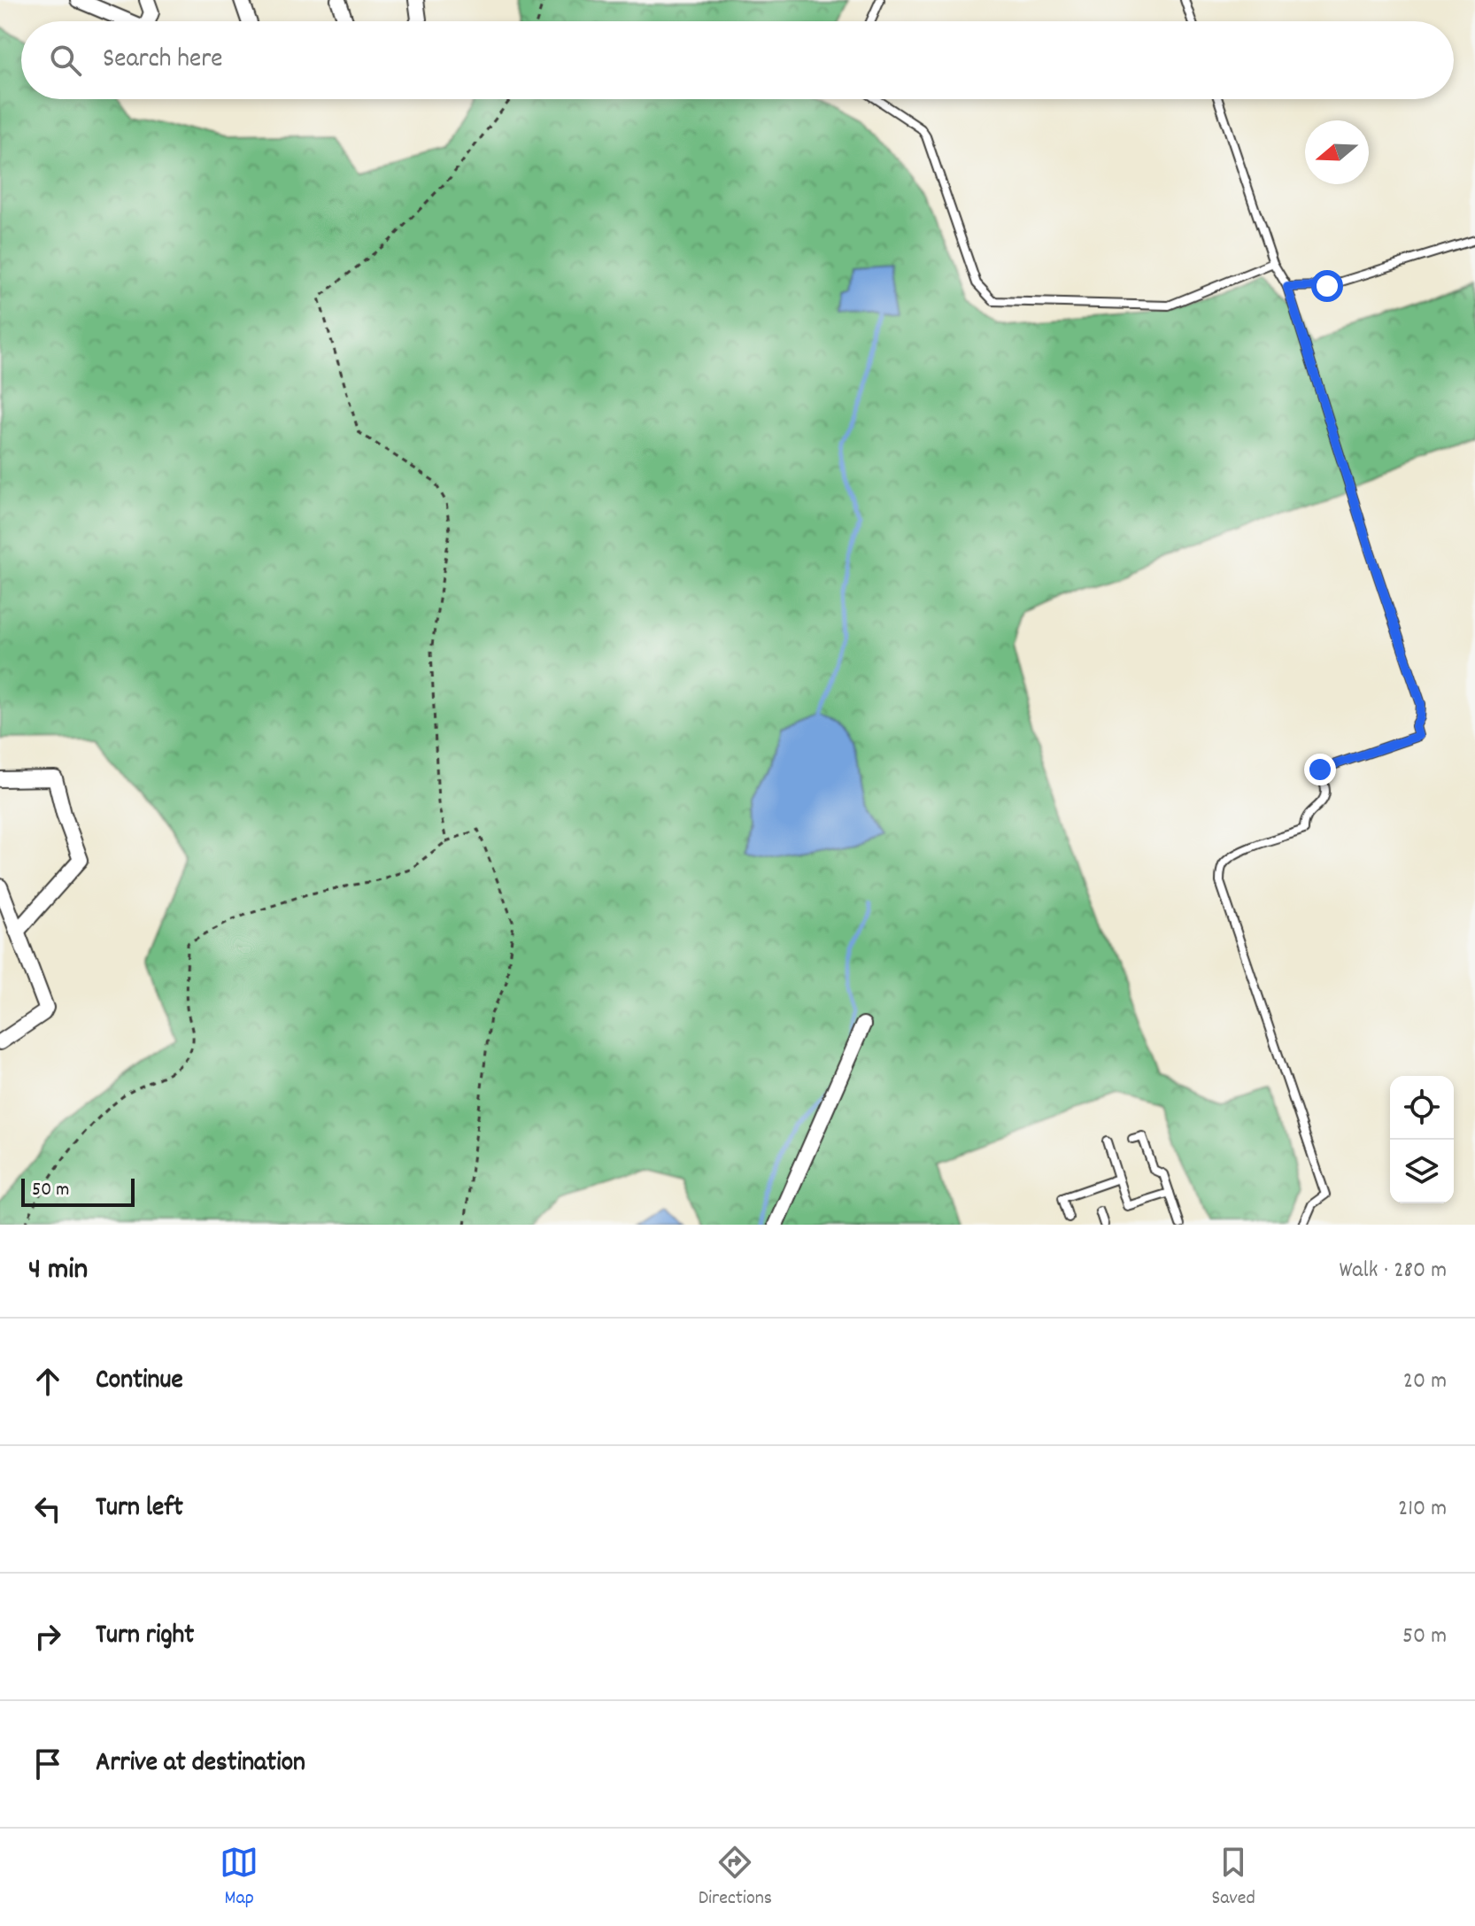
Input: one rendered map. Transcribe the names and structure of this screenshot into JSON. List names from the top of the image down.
{
  "scale_bar": "50 m",
  "north": "left",
  "page": {
    "search": "Search here",
    "scale": "50 m",
    "heading": ["4 min", "Walk · 280 m"],
    "list": [
      ["Continue", "20 m"],
      ["Turn left", "210 m"],
      ["Turn right", "50 m"],
      "Arrive at destination"
    ],
    "nav": ["Map", "Directions", "Saved"]
  }
}
